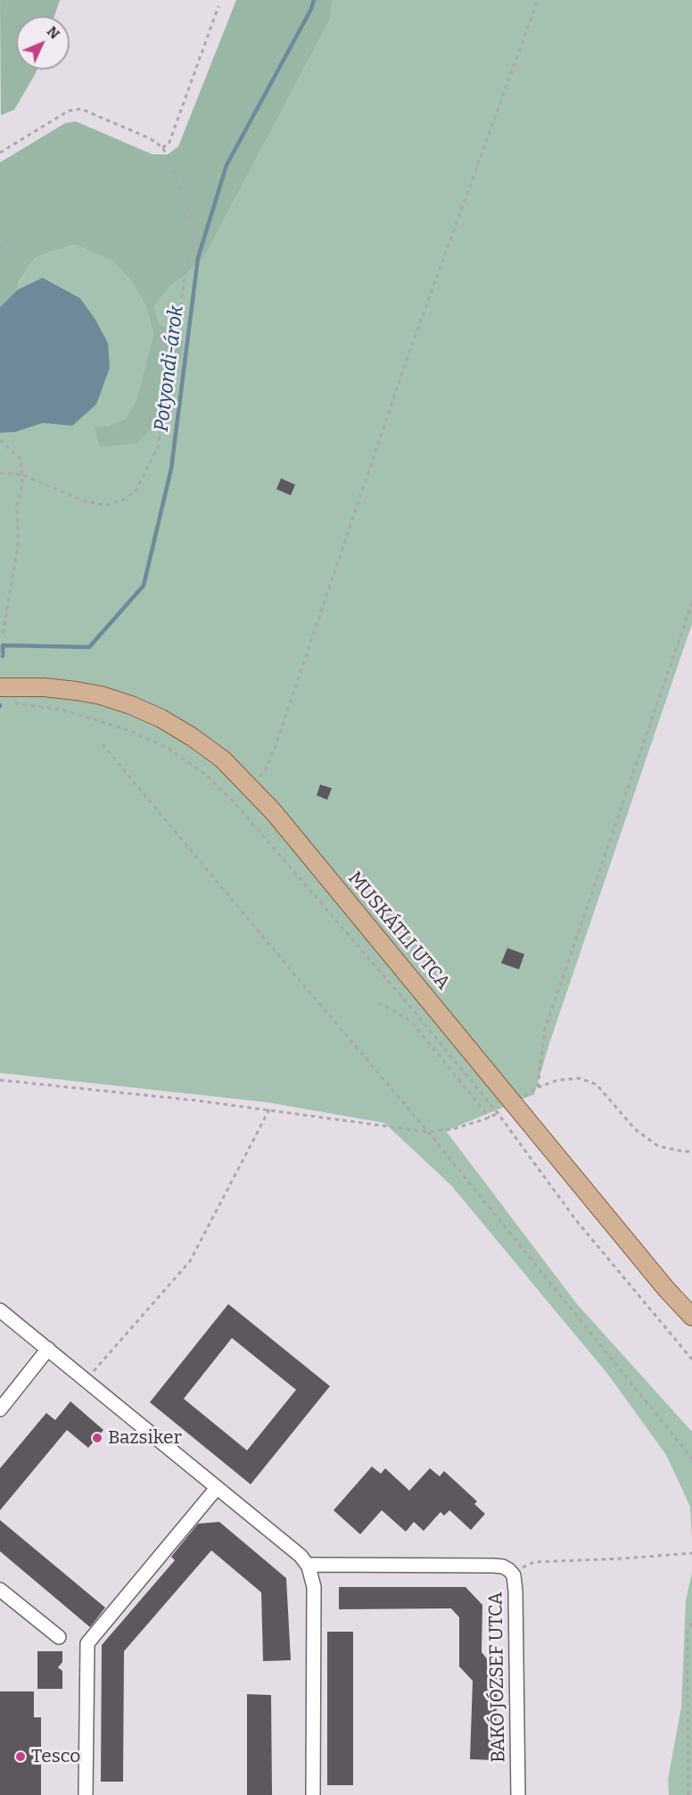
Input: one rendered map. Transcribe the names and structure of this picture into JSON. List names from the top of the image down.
{
  "streets": {
    "main road": ["MUSKÁTLI UTCA"],
    "street": ["BAKÓ JÓZSEF UTCA"]
  },
  "water": ["Potyondi-árok"],
  "places": ["Bazsiker", "Tesco"],
  "north": "top right"
}
